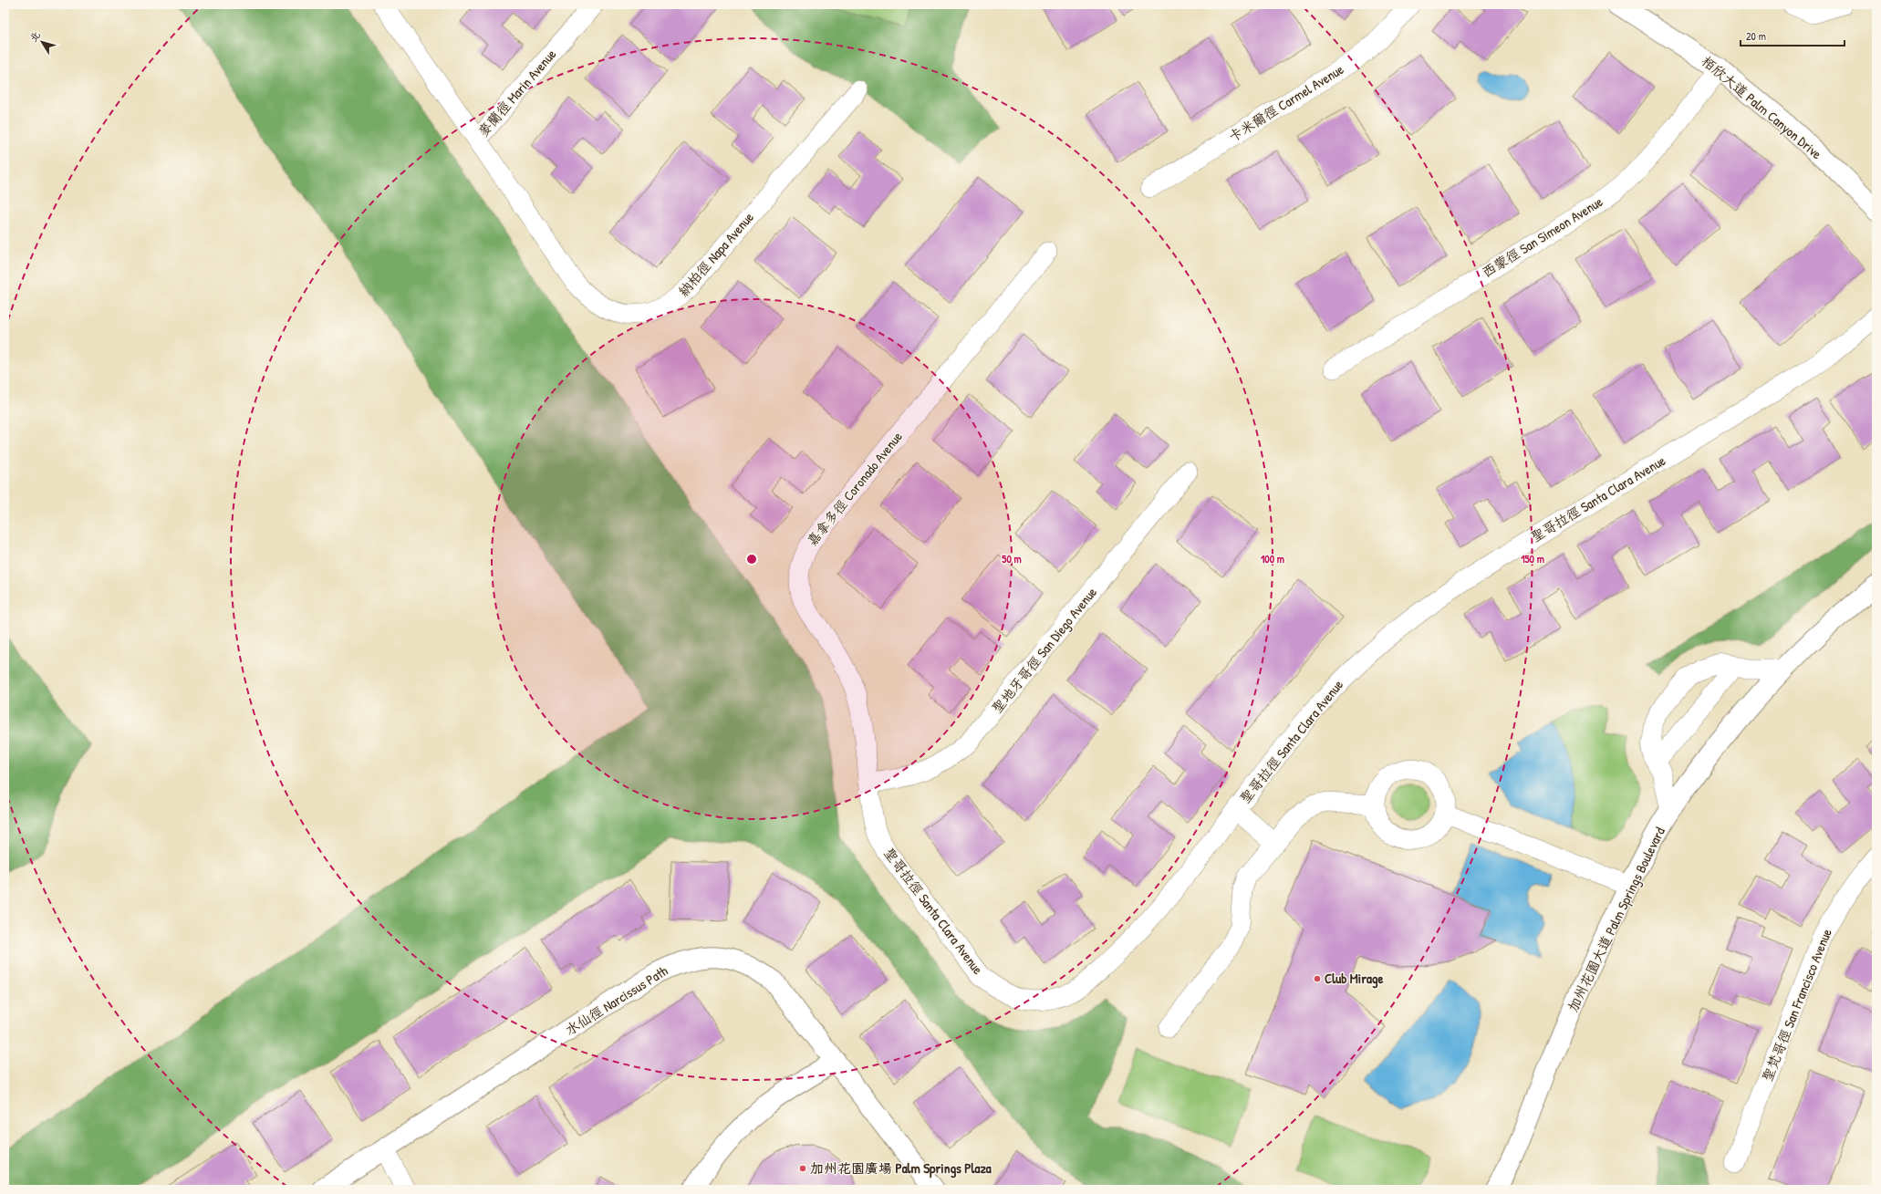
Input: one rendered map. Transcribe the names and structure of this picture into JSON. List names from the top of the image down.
{
  "streets": {
    "street": ["栢欣大道 Palm Canyon Drive", "加州花園大道 Palm Springs Boulevard", "水仙徑 Narcissus Path"],
    "lane": [
      "麥蘭徑 Marin Avenue",
      "卡米爾徑 Carmel Avenue",
      "西蒙徑 San Simeon Avenue",
      "納柏徑 Napa Avenue",
      "嘉拿多徑 Coronado Avenue",
      "聖哥拉徑 Santa Clara Avenue",
      "聖地牙哥徑 San Diego Avenue",
      "聖梵哥徑 San Francisco Avenue"
    ]
  },
  "crossings": [
    ["麥蘭徑 Marin Avenue", "納柏徑 Napa Avenue"],
    ["栢欣大道 Palm Canyon Drive", "西蒙徑 San Simeon Avenue"],
    ["嘉拿多徑 Coronado Avenue", "聖哥拉徑 Santa Clara Avenue"],
    ["嘉拿多徑 Coronado Avenue", "聖地牙哥徑 San Diego Avenue"],
    ["聖哥拉徑 Santa Clara Avenue", "聖地牙哥徑 San Diego Avenue"]
  ],
  "places": ["Club Mirage", "加州花園廣場 Palm Springs Plaza"],
  "scale_bar": "20 m",
  "north": "top left",
  "rings": ["50 m", "100 m", "150 m"]
}
